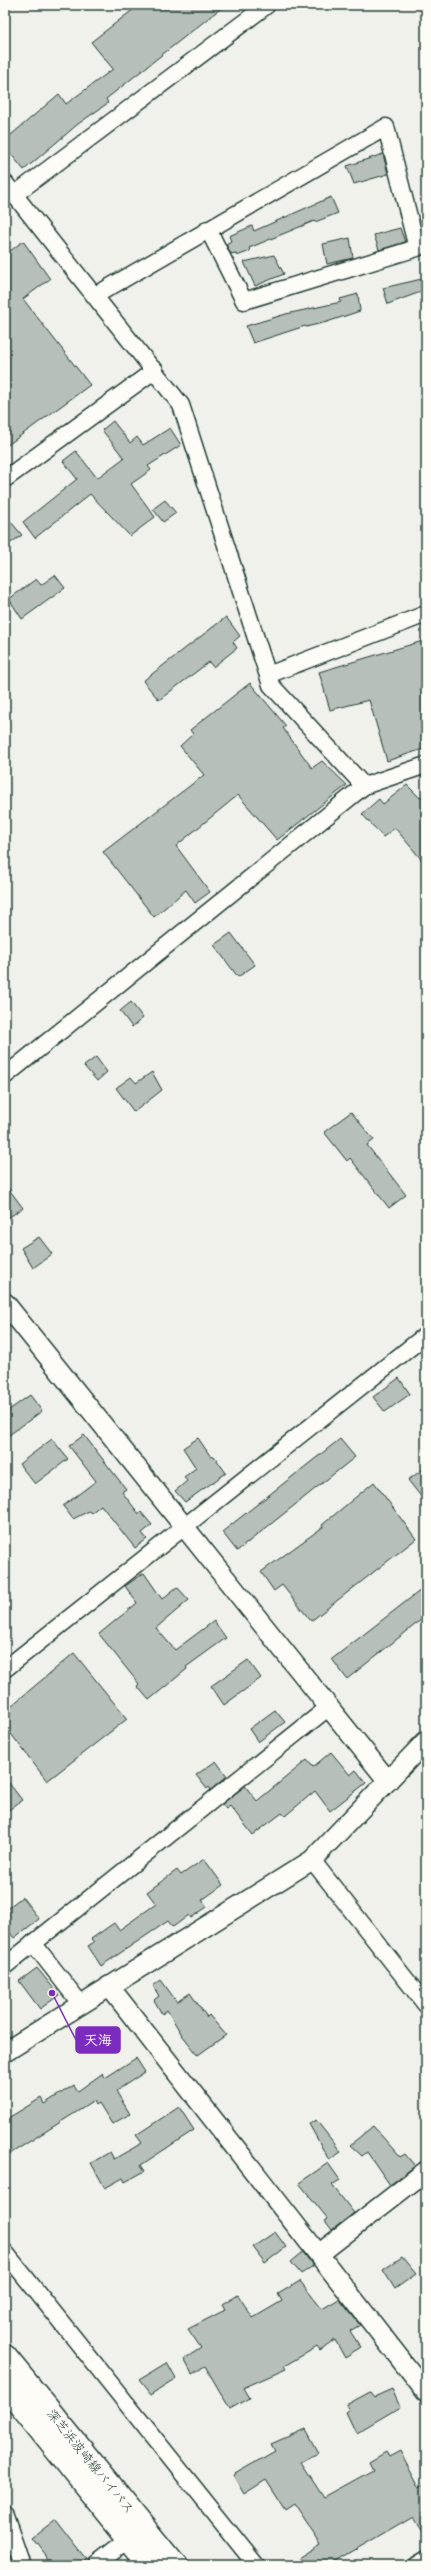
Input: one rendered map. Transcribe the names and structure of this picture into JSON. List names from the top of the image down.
{
  "streets": {
    "main road": ["深芝浜波崎線バイパス"]
  },
  "places": ["天海"]
}
